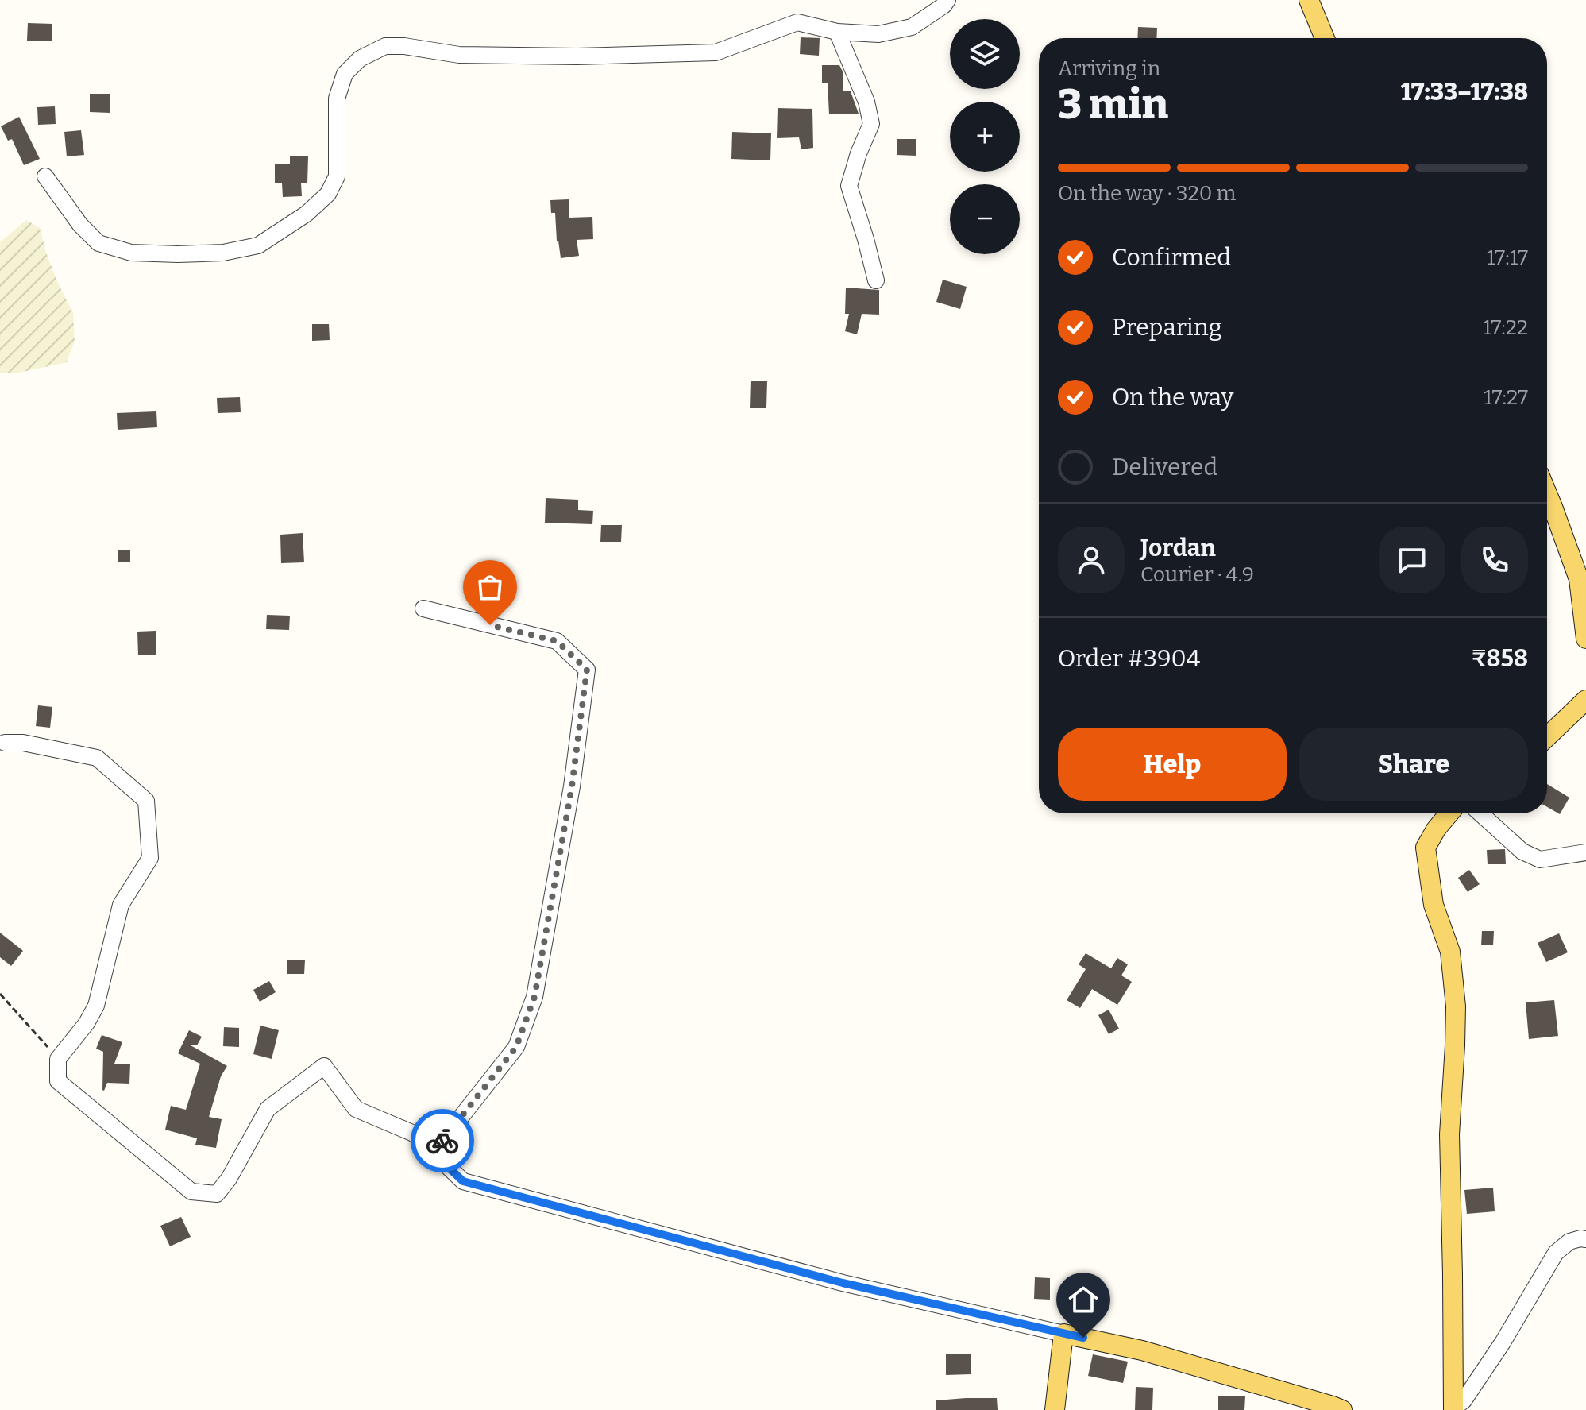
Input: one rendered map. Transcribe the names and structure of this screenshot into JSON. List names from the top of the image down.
{
  "page": {
    "map_buttons": ["+", "−"],
    "heading": ["3 min", "Arriving in", "17:33–17:38"],
    "panel": [
      "Jordan",
      "Courier · 4.9",
      "Order #3904",
      "₹858"
    ],
    "bar": "On the way · 320 m",
    "list": [
      ["Confirmed", "17:17"],
      ["Preparing", "17:22"],
      ["On the way", "17:27"],
      "Delivered"
    ],
    "buttons": ["Help", "Share"]
  }
}
